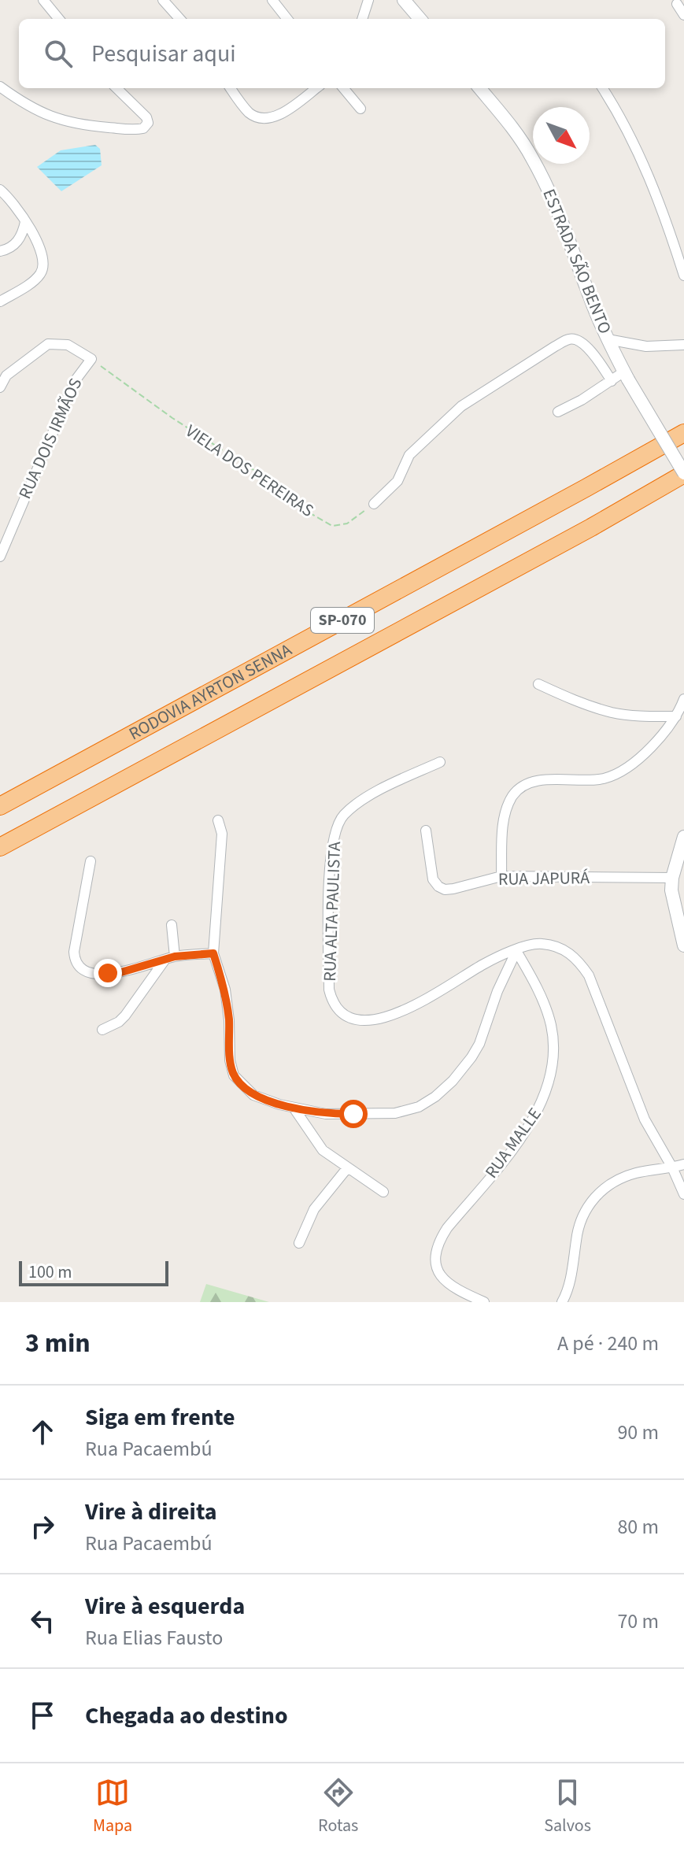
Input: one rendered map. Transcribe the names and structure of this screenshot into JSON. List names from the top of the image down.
{
  "streets": {
    "highway": ["SP-070", "RODOVIA AYRTON SENNA"],
    "street": [
      "ESTRADA SÃO BENTO",
      "RUA DOIS IRMÃOS",
      "RUA JAPURÁ",
      "RUA ALTA PAULISTA",
      "RUA MALLE"
    ],
    "path": ["VIELA DOS PEREIRAS"]
  },
  "crossings": [
    ["ESTRADA SÃO BENTO", "RODOVIA AYRTON SENNA"],
    ["RUA DOIS IRMÃOS", "VIELA DOS PEREIRAS"],
    ["RUA ALTA PAULISTA", "RUA MALLE"]
  ],
  "scale_bar": "100 m",
  "north": "bottom right",
  "page": {
    "search": "Pesquisar aqui",
    "scale": "100 m",
    "heading": ["3 min", "A pé · 240 m"],
    "list": [
      ["Siga em frente", "Rua Pacaembú", "90 m"],
      ["Vire à direita", "Rua Pacaembú", "80 m"],
      ["Vire à esquerda", "Rua Elias Fausto", "70 m"],
      "Chegada ao destino"
    ],
    "nav": ["Mapa", "Rotas", "Salvos"]
  }
}
